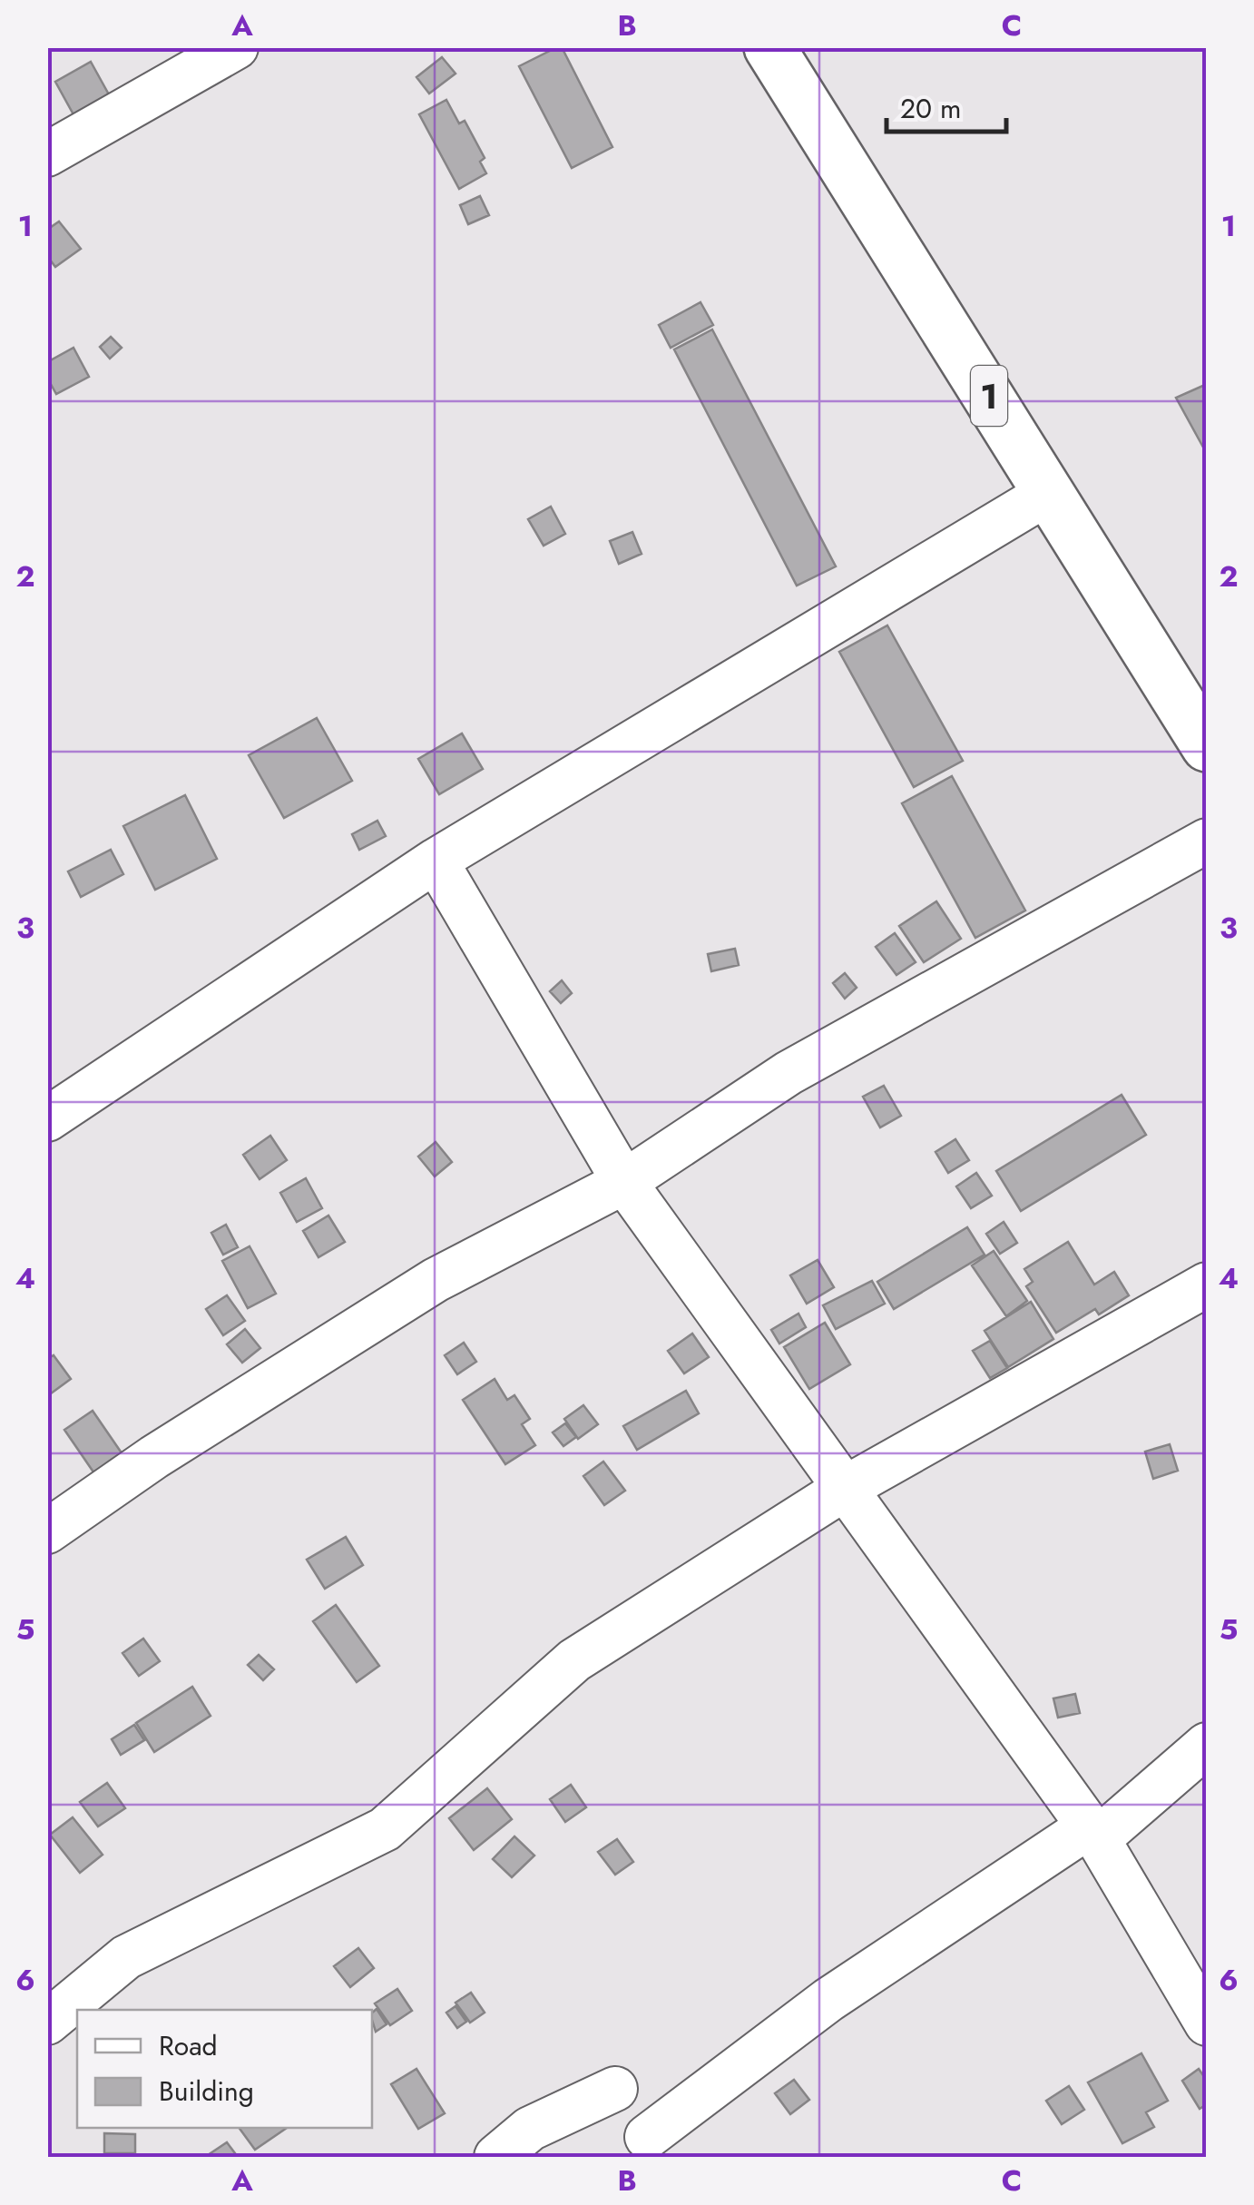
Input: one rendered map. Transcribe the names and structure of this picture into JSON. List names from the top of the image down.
{
  "streets": {
    "main road": ["1"]
  },
  "legend": ["Road", "Building"],
  "scale_bar": "20 m",
  "grid": {
    "columns": ["A", "B", "C"],
    "rows": [
      "1",
      "2",
      "3",
      "4",
      "5",
      "6"
    ]
  }
}
